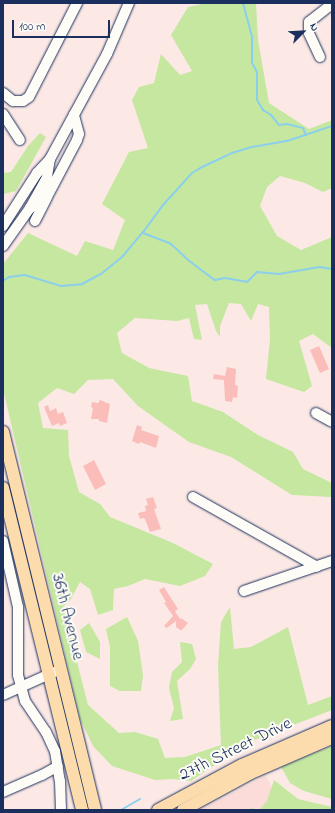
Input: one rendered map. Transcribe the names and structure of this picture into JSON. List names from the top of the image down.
{
  "streets": {
    "main road": ["36th Avenue", "27th Street Drive"]
  },
  "scale_bar": "100 m",
  "north": "top right"
}
